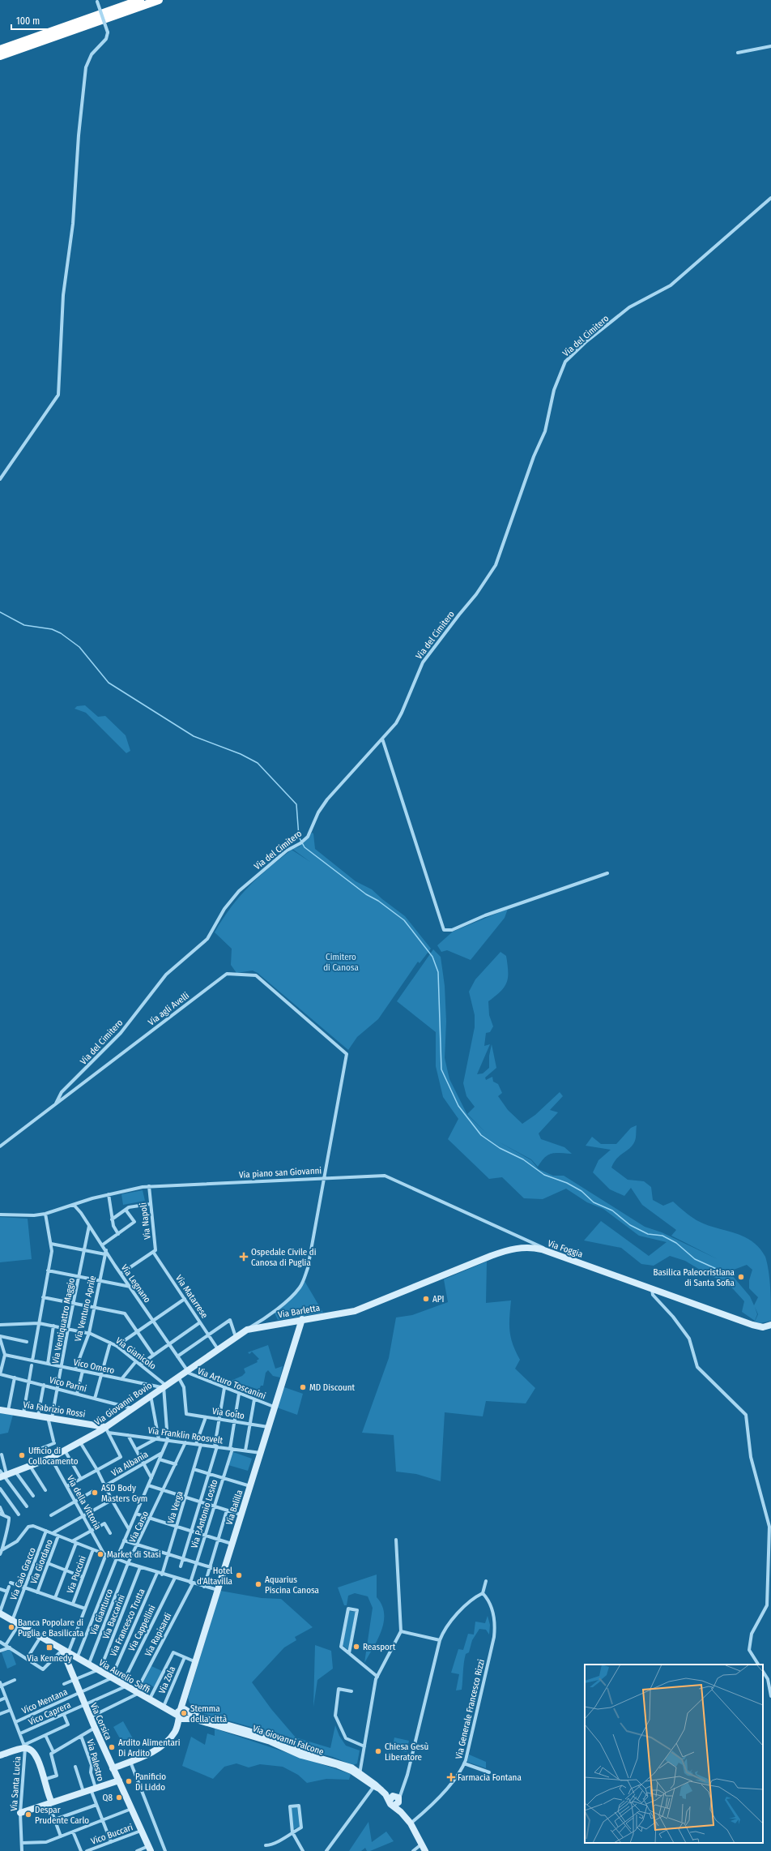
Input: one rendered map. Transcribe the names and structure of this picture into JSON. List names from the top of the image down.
{
  "streets": {
    "street": [
      "Via del Cimitero",
      "Via agli Avelli",
      "Via piano san Giovanni",
      "Via Napoli",
      "Via Foggia",
      "Via Legnano",
      "Via Matarrese",
      "Via Ventuno Aprile",
      "Via Barletta",
      "Via Ventiquattro Maggio",
      "Via Gianicolo",
      "Vico Omero",
      "Via Arturo Toscanini",
      "Vico Parini",
      "Via Giovanni Bovio",
      "Via Fabrizio Rossi",
      "Via Goito",
      "Via Franklin Roosvelt",
      "Via Albania",
      "Via della Vittoria",
      "Via Verga",
      "Via Balilla",
      "Via P.Antonio Losito",
      "Via Carso",
      "Via Giordano",
      "Via Caio Gracco",
      "Via Puccini",
      "Via Gianturco",
      "Via Baccarini",
      "Via Francesco Trutta",
      "Via Cappellini",
      "Via Rapisardi",
      "Via Aurelio Saffi",
      "Via Zola",
      "Vico Mentana",
      "Via Generale Francesco Rizzi",
      "Vico Caprera",
      "Via Corsica",
      "Via Giovanni Falcone",
      "Via Palestro",
      "Via Santa Lucia",
      "Vico Buccari"
    ]
  },
  "crossings": [
    ["Via del Cimitero", "Via agli Avelli"],
    ["Via agli Avelli", "Via piano san Giovanni"],
    ["Via piano san Giovanni", "Via Napoli"],
    ["Via piano san Giovanni", "Via Foggia"],
    ["Via piano san Giovanni", "Via Legnano"],
    ["Via Napoli", "Via Legnano"],
    ["Via Napoli", "Via Matarrese"],
    ["Via Foggia", "Via Barletta"],
    ["Via Legnano", "Via Ventuno Aprile"],
    ["Via Legnano", "Via Ventiquattro Maggio"],
    ["Via Legnano", "Via Arturo Toscanini"],
    ["Via Legnano", "Via Giovanni Bovio"],
    ["Via Matarrese", "Via Giovanni Bovio"],
    ["Via Ventuno Aprile", "Via Gianicolo"],
    ["Via Ventuno Aprile", "Vico Omero"],
    ["Via Barletta", "Via Giovanni Bovio"],
    ["Via Barletta", "Via Balilla"],
    ["Via Ventiquattro Maggio", "Via Gianicolo"],
    ["Via Ventiquattro Maggio", "Vico Omero"],
    ["Via Ventiquattro Maggio", "Vico Parini"],
    ["Via Ventiquattro Maggio", "Via Fabrizio Rossi"],
    ["Via Gianicolo", "Vico Omero"],
    ["Via Gianicolo", "Via Giovanni Bovio"],
    ["Vico Omero", "Via Giovanni Bovio"],
    ["Via Arturo Toscanini", "Via Giovanni Bovio"],
    ["Via Arturo Toscanini", "Via Balilla"],
    ["Via Arturo Toscanini", "Via P.Antonio Losito"],
    ["Vico Parini", "Via Giovanni Bovio"],
    ["Via Giovanni Bovio", "Via Fabrizio Rossi"],
    ["Via Giovanni Bovio", "Via Goito"],
    ["Via Giovanni Bovio", "Via Franklin Roosvelt"],
    ["Via Giovanni Bovio", "Via della Vittoria"],
    ["Via Fabrizio Rossi", "Via Franklin Roosvelt"],
    ["Via Goito", "Via Balilla"],
    ["Via Goito", "Via P.Antonio Losito"],
    ["Via Franklin Roosvelt", "Via Verga"],
    ["Via Franklin Roosvelt", "Via Balilla"],
    ["Via Franklin Roosvelt", "Via P.Antonio Losito"],
    ["Via Franklin Roosvelt", "Via Carso"],
    ["Via Balilla", "Via Aurelio Saffi"],
    ["Via Balilla", "Via Corsica"],
    ["Via Balilla", "Via Giovanni Falcone"],
    ["Via P.Antonio Losito", "Via Rapisardi"],
    ["Via Carso", "Via Gianturco"],
    ["Via Caio Gracco", "Via Aurelio Saffi"],
    ["Via Gianturco", "Via Aurelio Saffi"],
    ["Via Baccarini", "Via Aurelio Saffi"],
    ["Via Francesco Trutta", "Via Aurelio Saffi"],
    ["Via Francesco Trutta", "Vico Mentana"],
    ["Via Cappellini", "Via Aurelio Saffi"],
    ["Via Cappellini", "Vico Caprera"],
    ["Via Rapisardi", "Via Aurelio Saffi"],
    ["Via Aurelio Saffi", "Via Zola"],
    ["Via Aurelio Saffi", "Vico Mentana"],
    ["Via Aurelio Saffi", "Vico Caprera"],
    ["Via Aurelio Saffi", "Via Corsica"],
    ["Via Aurelio Saffi", "Via Giovanni Falcone"],
    ["Vico Mentana", "Via Corsica"],
    ["Vico Mentana", "Via Santa Lucia"],
    ["Vico Caprera", "Via Corsica"],
    ["Vico Caprera", "Via Santa Lucia"],
    ["Via Corsica", "Vico Buccari"]
  ],
  "parks": ["Cimitero di Canosa"],
  "places": {
    "health": ["Ospedale Civile di Canosa di Puglia", "Farmacia Fontana"],
    "other": [
      "Basilica Paleocristiana di Santa Sofia",
      "API",
      "MD Discount",
      "Ufficio di Collocamento",
      "ASD Body Masters Gym",
      "Market di Stasi",
      "Hotel d'Altavilla",
      "Aquarius Piscina Canosa",
      "Banca Popolare di Puglia e Basilicata",
      "Reasport",
      "Stemma della città",
      "Ardito Alimentari Di Ardito",
      "Chiesa Gesù Liberatore",
      "Panificio Di Liddo",
      "Q8",
      "Despar Prudente Carlo"
    ],
    "transit": ["Via Kennedy"]
  },
  "scale_bar": "100 m"
}
